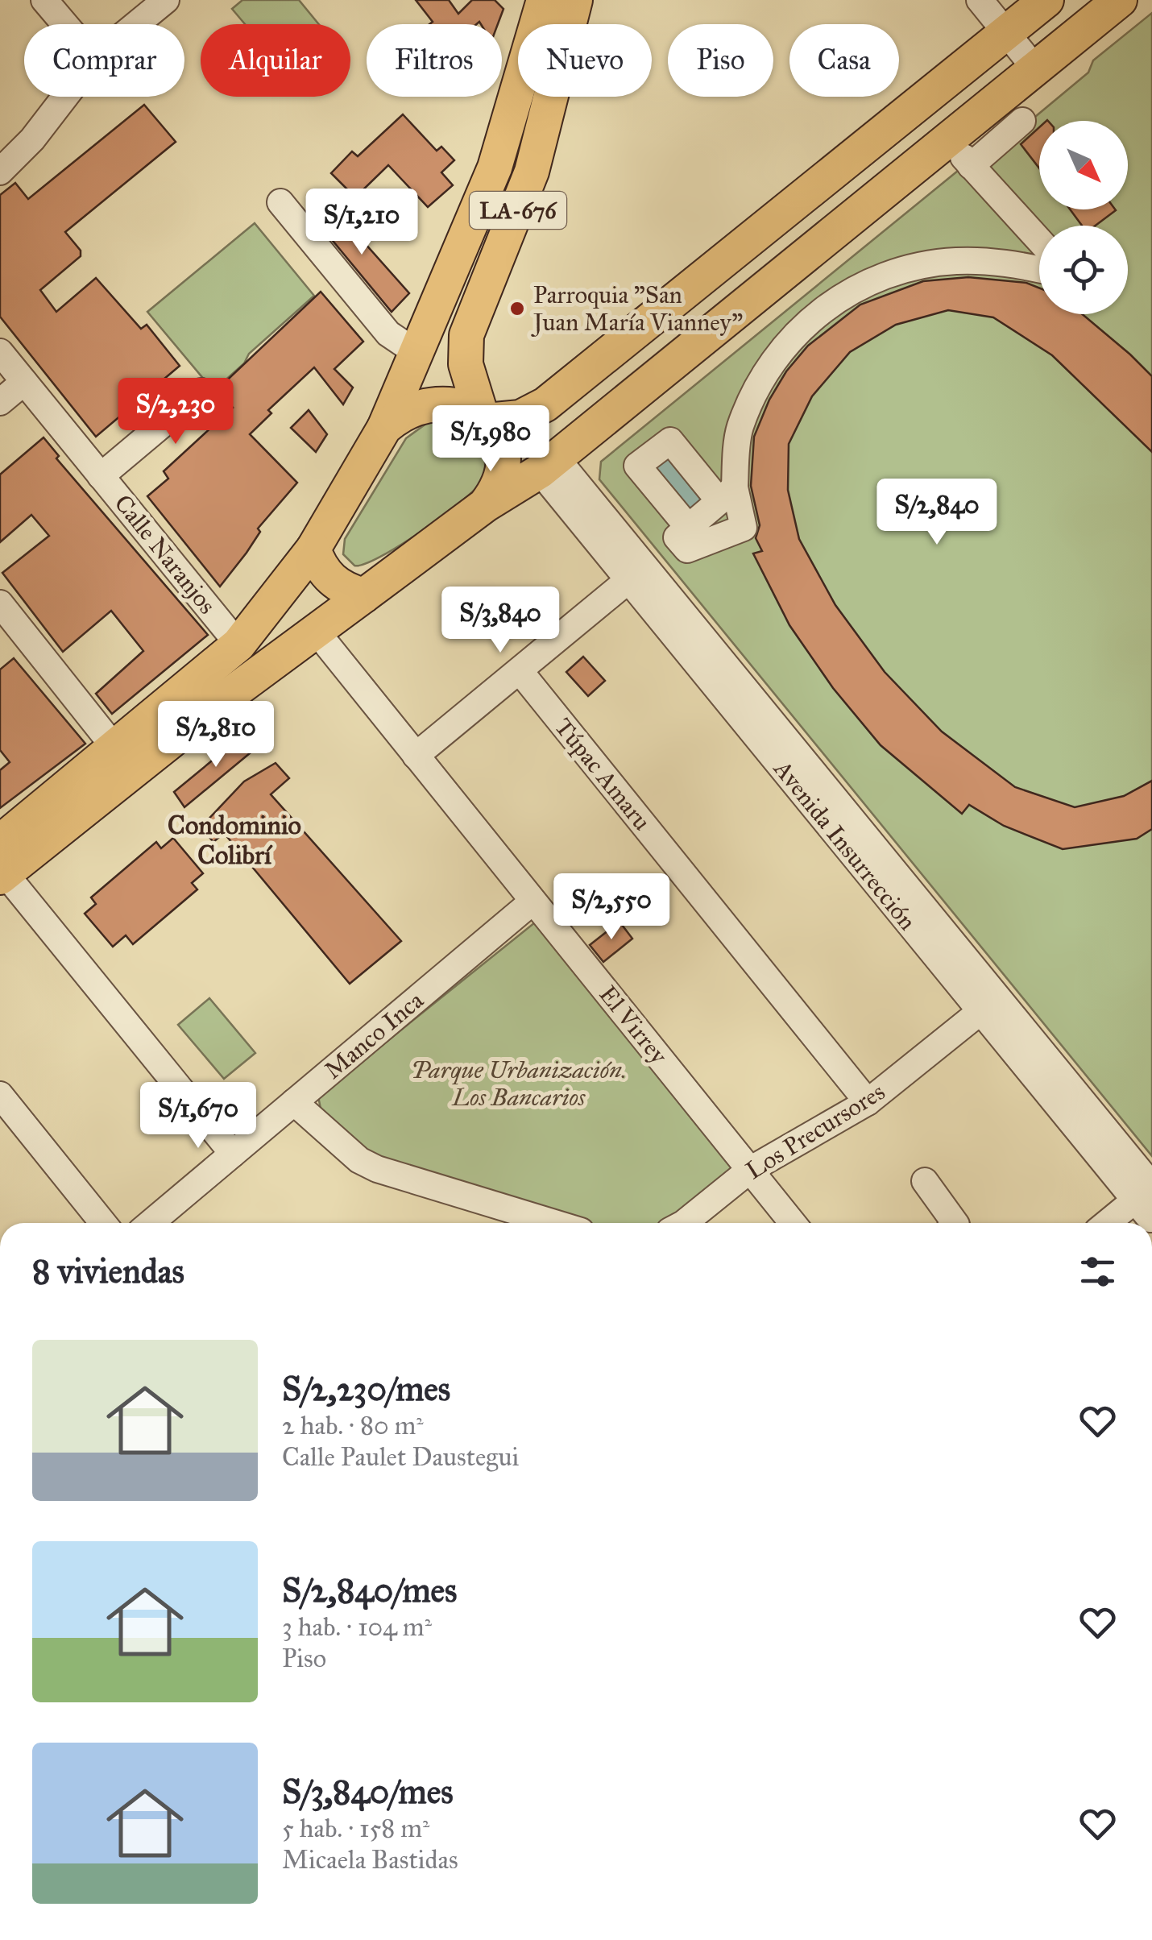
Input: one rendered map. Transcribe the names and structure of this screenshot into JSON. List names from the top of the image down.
{
  "streets": {
    "main road": ["LA-676"],
    "street": [
      "Calle Naranjos",
      "Túpac Amaru",
      "Avenida Insurrección",
      "El Virrey",
      "Manco Inca",
      "Los Precursores"
    ]
  },
  "crossings": [
    ["LA-676", "Calle Naranjos"],
    ["LA-676", "El Virrey"],
    ["Túpac Amaru", "Los Precursores"],
    ["Avenida Insurrección", "Los Precursores"],
    ["El Virrey", "Manco Inca"],
    ["El Virrey", "Los Precursores"]
  ],
  "districts": ["Condominio Colibrí"],
  "parks": ["Parque Urbanización. Los Bancarios"],
  "places": ["Parroquia \"San Juan María Vianney\""],
  "north": "bottom right",
  "page": {
    "chip": [
      "Comprar",
      "Alquilar",
      "Filtros",
      "Nuevo",
      "Piso",
      "Casa"
    ],
    "price": [
      "S/1,210",
      "S/2,230",
      "S/1,980",
      "S/2,840",
      "S/3,840",
      "S/2,810",
      "S/2,550",
      "S/1,670"
    ],
    "heading": "8 viviendas",
    "list": [
      {
        "name": "S/2,230/mes",
        "note": "2 hab. · 80 m² · Calle Paulet Daustegui"
      },
      {
        "name": "S/2,840/mes",
        "note": "3 hab. · 104 m² · Piso"
      },
      {
        "name": "S/3,840/mes",
        "note": "5 hab. · 158 m² · Micaela Bastidas"
      }
    ]
  }
}
